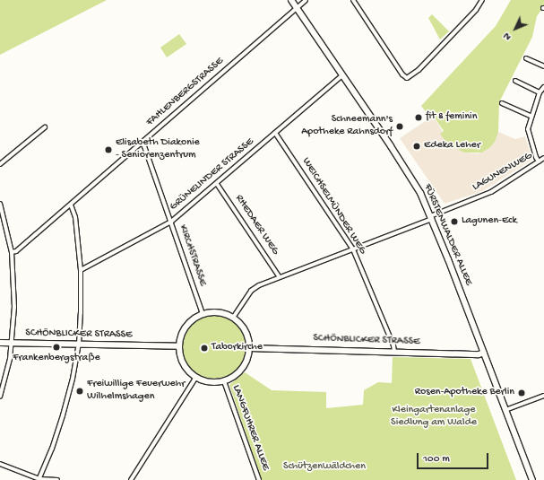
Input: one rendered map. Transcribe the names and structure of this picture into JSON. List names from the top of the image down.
{
  "streets": {
    "street": [
      "FAHLENBERGSTRASSE",
      "LAGUNENWEG",
      "GRÜNELINDER STRASSE",
      "WEICHSELMÜNDER WEG",
      "RHEDAER WEG",
      "FÜRSTENWALDER ALLEE",
      "KIRCHSTRASSE",
      "SCHÖNBLICKER STRASSE",
      "LANGFUHRER ALLEE"
    ]
  },
  "crossings": [
    ["FAHLENBERGSTRASSE", "FÜRSTENWALDER ALLEE"],
    ["FAHLENBERGSTRASSE", "KIRCHSTRASSE"],
    ["LAGUNENWEG", "WEICHSELMÜNDER WEG"],
    ["LAGUNENWEG", "RHEDAER WEG"],
    ["LAGUNENWEG", "FÜRSTENWALDER ALLEE"],
    ["LAGUNENWEG", "KIRCHSTRASSE"],
    ["LAGUNENWEG", "SCHÖNBLICKER STRASSE"],
    ["LAGUNENWEG", "LANGFUHRER ALLEE"],
    ["GRÜNELINDER STRASSE", "WEICHSELMÜNDER WEG"],
    ["GRÜNELINDER STRASSE", "RHEDAER WEG"],
    ["GRÜNELINDER STRASSE", "FÜRSTENWALDER ALLEE"],
    ["GRÜNELINDER STRASSE", "KIRCHSTRASSE"],
    ["WEICHSELMÜNDER WEG", "SCHÖNBLICKER STRASSE"],
    ["FÜRSTENWALDER ALLEE", "SCHÖNBLICKER STRASSE"],
    ["KIRCHSTRASSE", "SCHÖNBLICKER STRASSE"],
    ["KIRCHSTRASSE", "LANGFUHRER ALLEE"],
    ["SCHÖNBLICKER STRASSE", "LANGFUHRER ALLEE"]
  ],
  "parks": ["Kleingartenanlage Siedlung am Walde", "Schützenwäldchen"],
  "places": [
    "fit & feminin",
    "Schneemann's Apotheke Rahnsdorf",
    "Edeka Leher",
    "Elisabeth Diakonie - Seniorenzentrum",
    "Lagunen-Eck",
    "Frankenbergstraße",
    "Taborkirche",
    "Freiwillige Feuerwehr Wilhelmshagen",
    "Rosen-Apotheke Berlin"
  ],
  "scale_bar": "100 m",
  "north": "bottom left"
}
